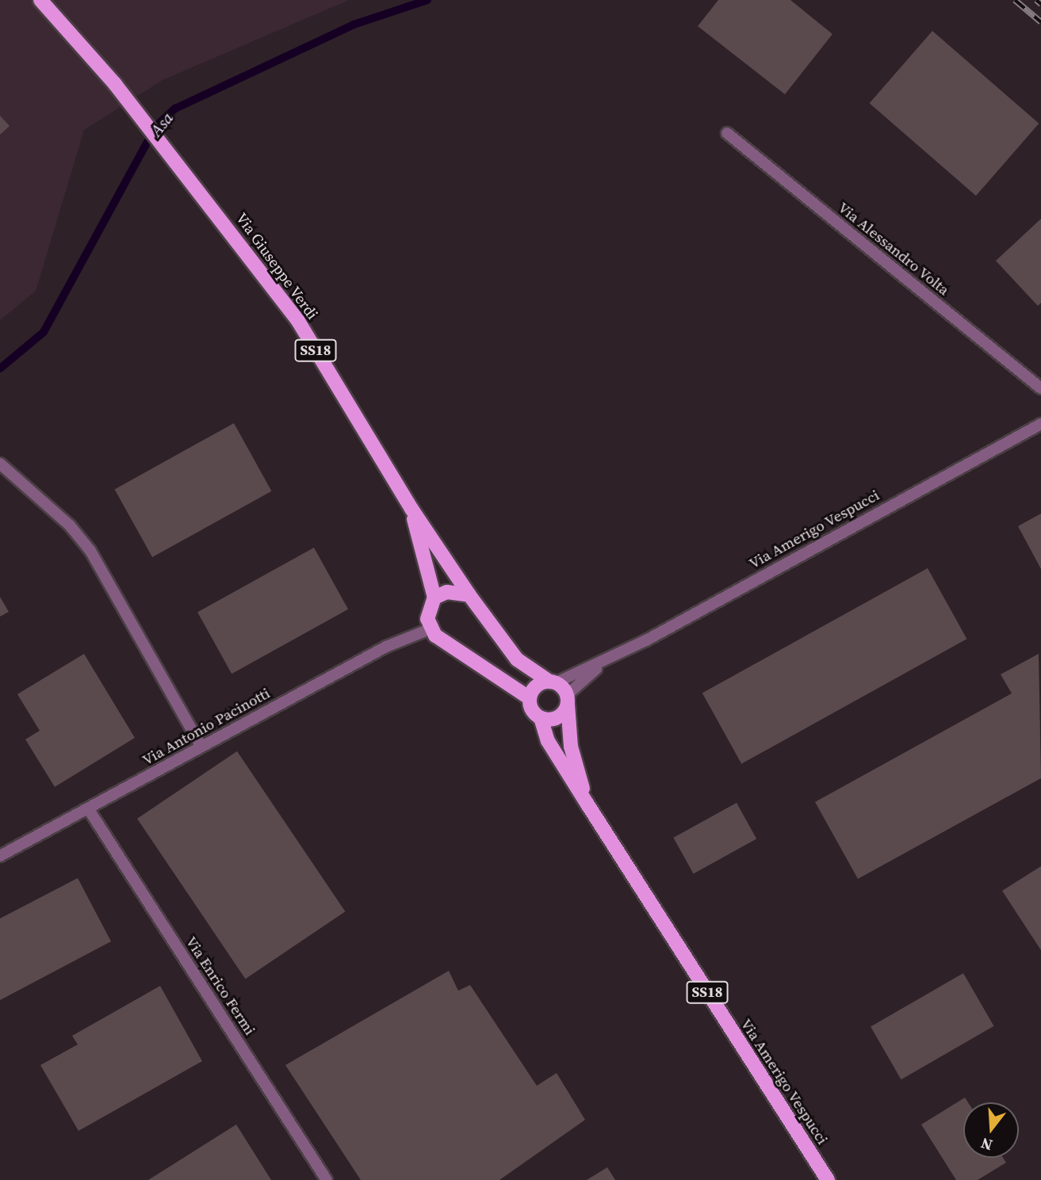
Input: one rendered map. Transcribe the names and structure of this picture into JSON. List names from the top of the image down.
{
  "streets": {
    "main road": ["Via Giuseppe Verdi", "SS18", "Via Amerigo Vespucci"],
    "street": ["Via Alessandro Volta", "Via Antonio Pacinotti", "Via Enrico Fermi"]
  },
  "crossings": [
    ["Via Giuseppe Verdi", "SS18"],
    ["Via Giuseppe Verdi", "Via Amerigo Vespucci"],
    ["Via Giuseppe Verdi", "Via Antonio Pacinotti"],
    ["SS18", "Via Amerigo Vespucci"],
    ["SS18", "Via Antonio Pacinotti"],
    ["Via Antonio Pacinotti", "Via Enrico Fermi"]
  ],
  "water": ["Asa"],
  "north": "bottom"
}
